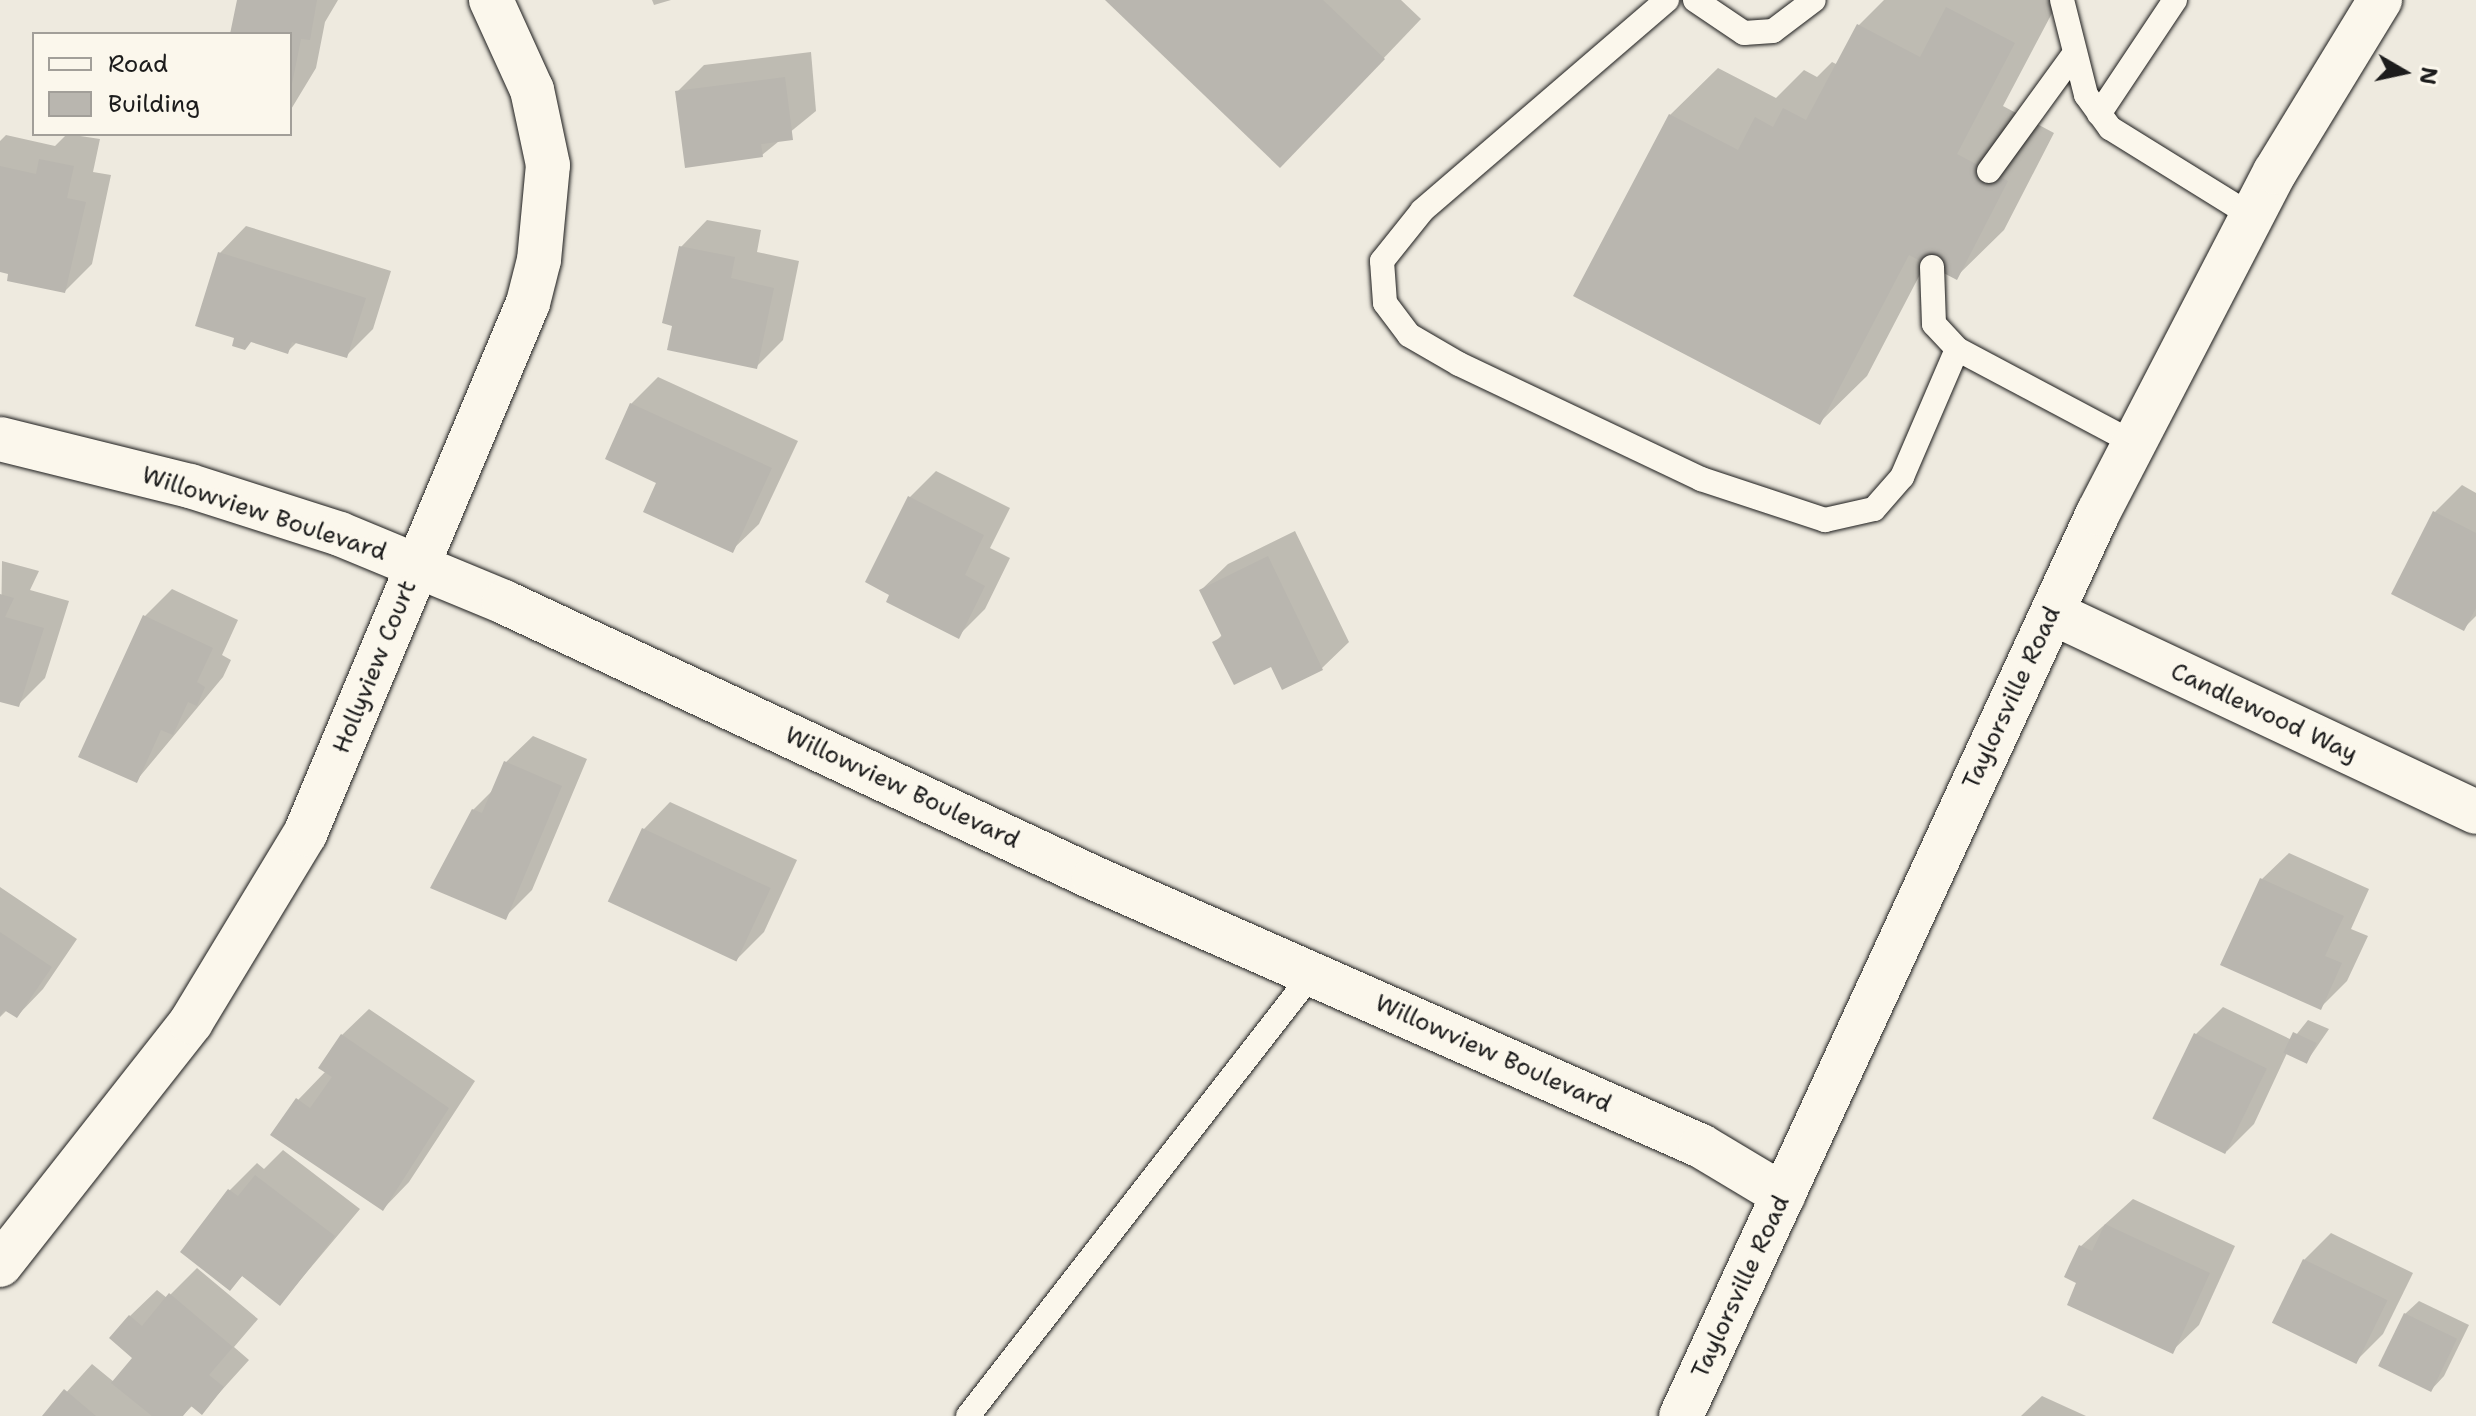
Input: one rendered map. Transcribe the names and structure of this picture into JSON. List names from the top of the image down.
{
  "streets": {
    "street": [
      "Willowview Boulevard",
      "Hollyview Court",
      "Taylorsville Road",
      "Candlewood Way"
    ]
  },
  "crossings": [
    ["Willowview Boulevard", "Hollyview Court"],
    ["Willowview Boulevard", "Taylorsville Road"],
    ["Taylorsville Road", "Candlewood Way"]
  ],
  "legend": ["Road", "Building"],
  "north": "right"
}
